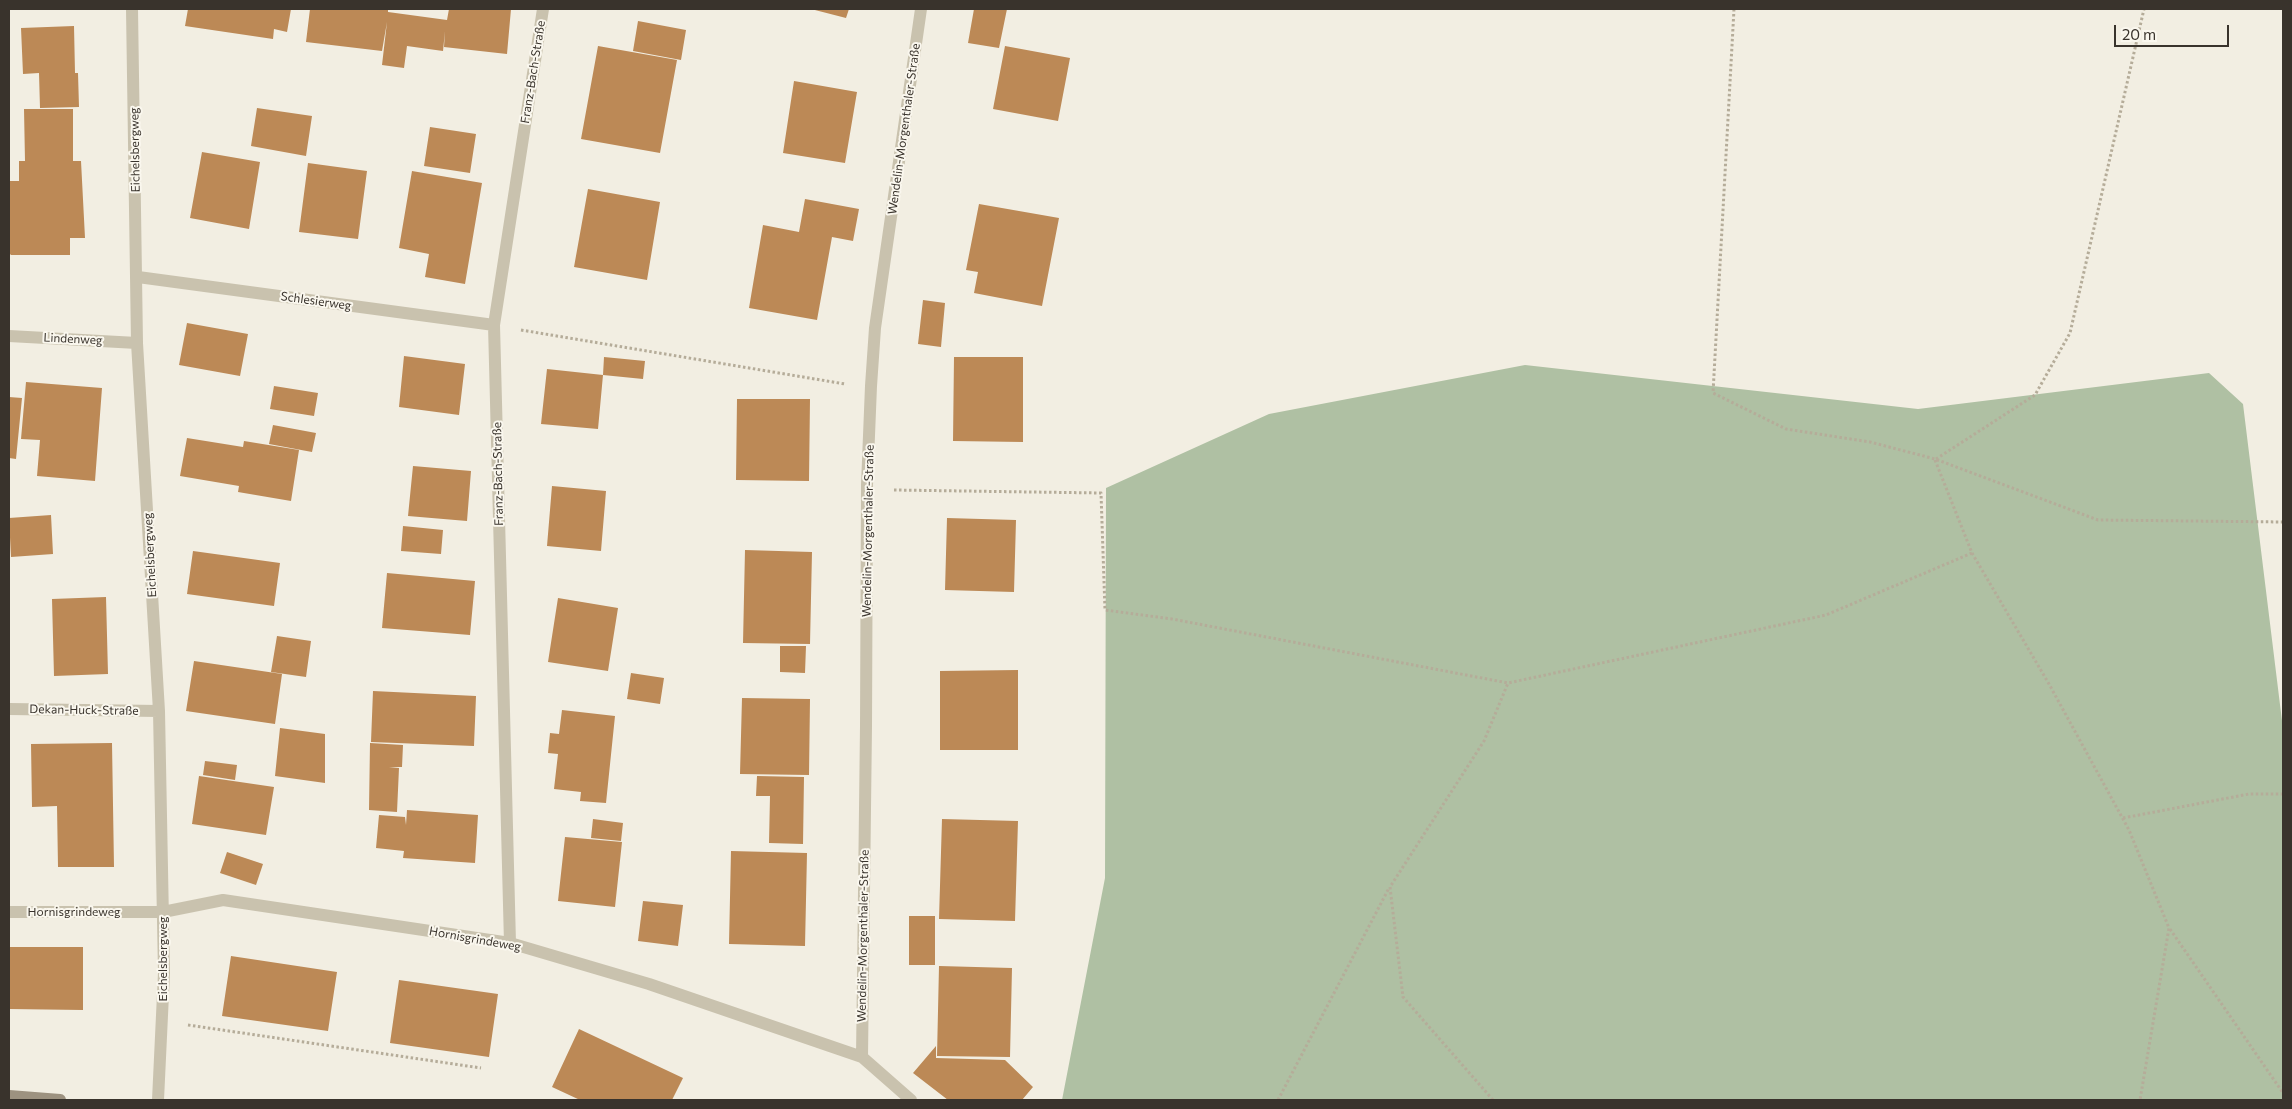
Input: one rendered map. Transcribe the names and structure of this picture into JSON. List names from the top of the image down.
{
  "streets": {
    "street": [
      "Franz-Bach-Straße",
      "Wendelin-Morgenthaler-Straße",
      "Eichelsbergweg",
      "Schlesierweg",
      "Lindenweg",
      "Dekan-Huck-Straße",
      "Hornisgrindeweg"
    ]
  },
  "crossings": [
    ["Franz-Bach-Straße", "Schlesierweg"],
    ["Franz-Bach-Straße", "Hornisgrindeweg"],
    ["Wendelin-Morgenthaler-Straße", "Hornisgrindeweg"],
    ["Eichelsbergweg", "Schlesierweg"],
    ["Eichelsbergweg", "Lindenweg"],
    ["Eichelsbergweg", "Dekan-Huck-Straße"],
    ["Eichelsbergweg", "Hornisgrindeweg"]
  ],
  "scale_bar": "20 m"
}
